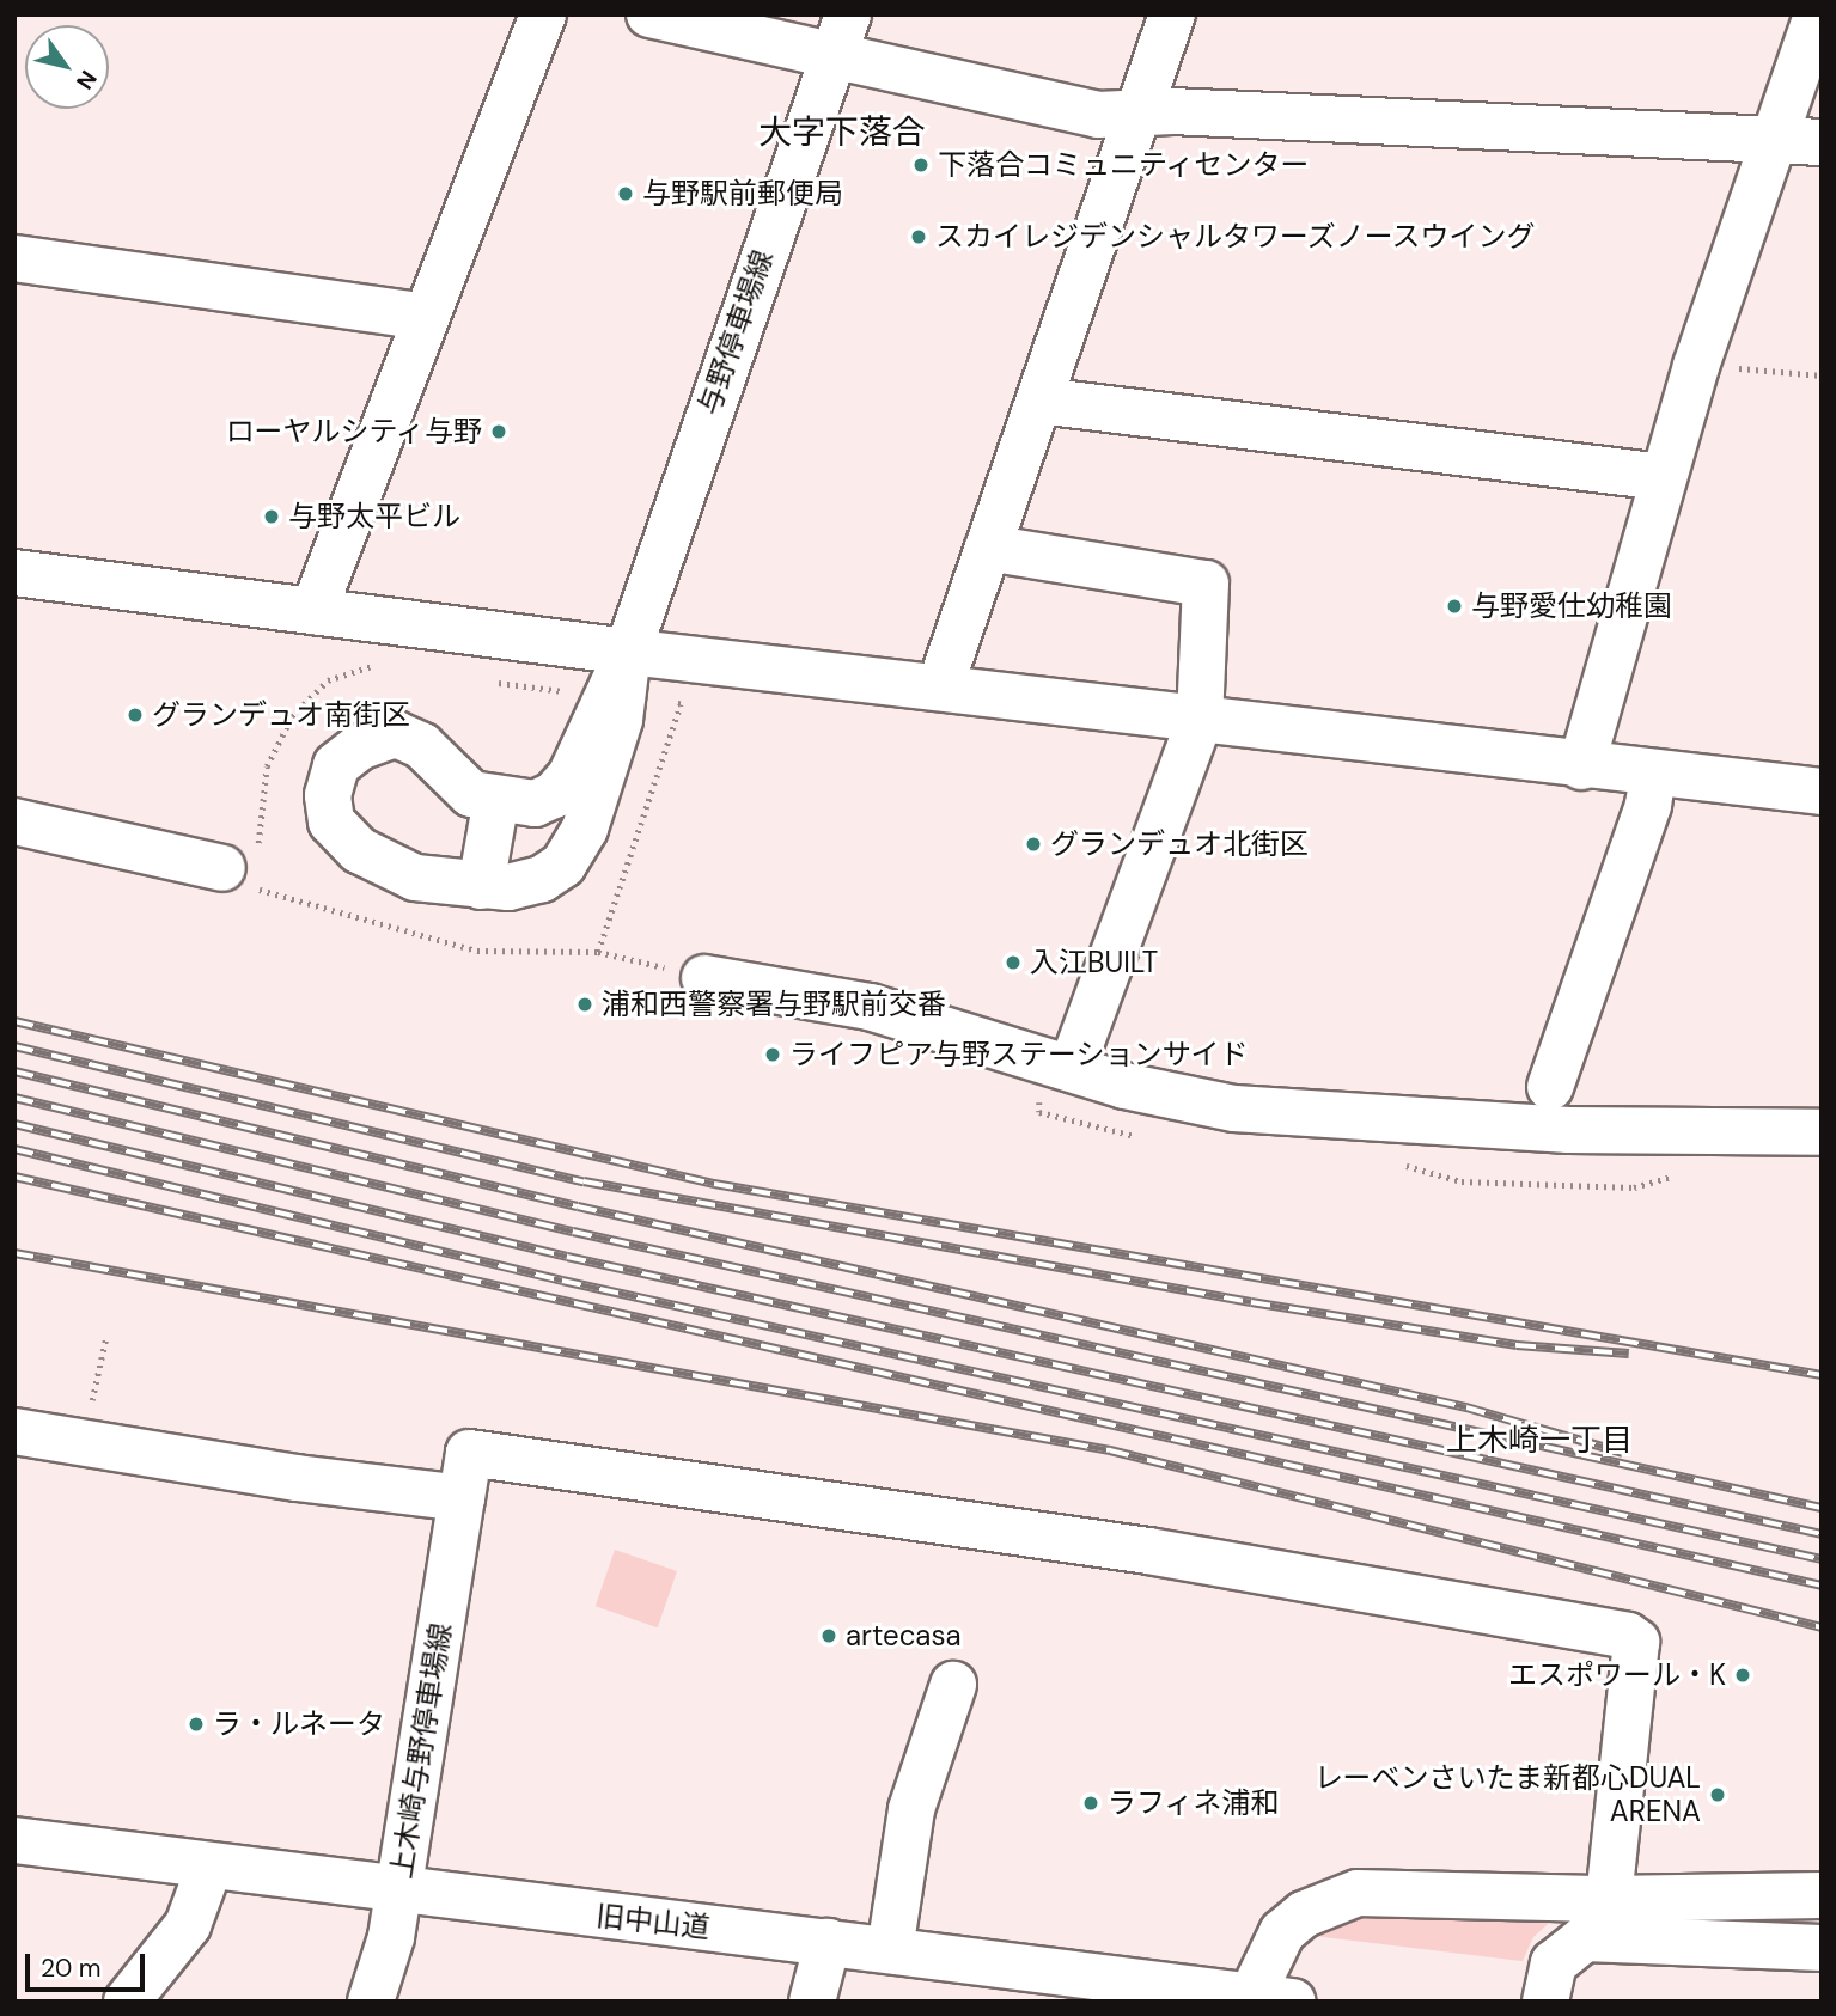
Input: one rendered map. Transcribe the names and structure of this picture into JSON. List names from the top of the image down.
{
  "streets": {
    "street": ["与野停車場線", "上木崎与野停車場線", "旧中山道"]
  },
  "crossings": [
    ["上木崎与野停車場線", "旧中山道"]
  ],
  "districts": ["大字下落合", "上木崎一丁目"],
  "places": [
    "下落合コミュニティセンター",
    "与野駅前郵便局",
    "スカイレジデンシャルタワーズノースウイング",
    "ローヤルシティ与野",
    "与野太平ビル",
    "与野愛仕幼稚園",
    "グランデュオ南街区",
    "グランデュオ北街区",
    "入江BUILT",
    "浦和西警察署与野駅前交番",
    "ライフピア与野ステーションサイド",
    "artecasa",
    "エスポワール・K",
    "ラ・ルネータ",
    "レーベンさいたま新都心DUAL ARENA",
    "ラフィネ浦和"
  ],
  "scale_bar": "20 m",
  "north": "bottom right"
}
